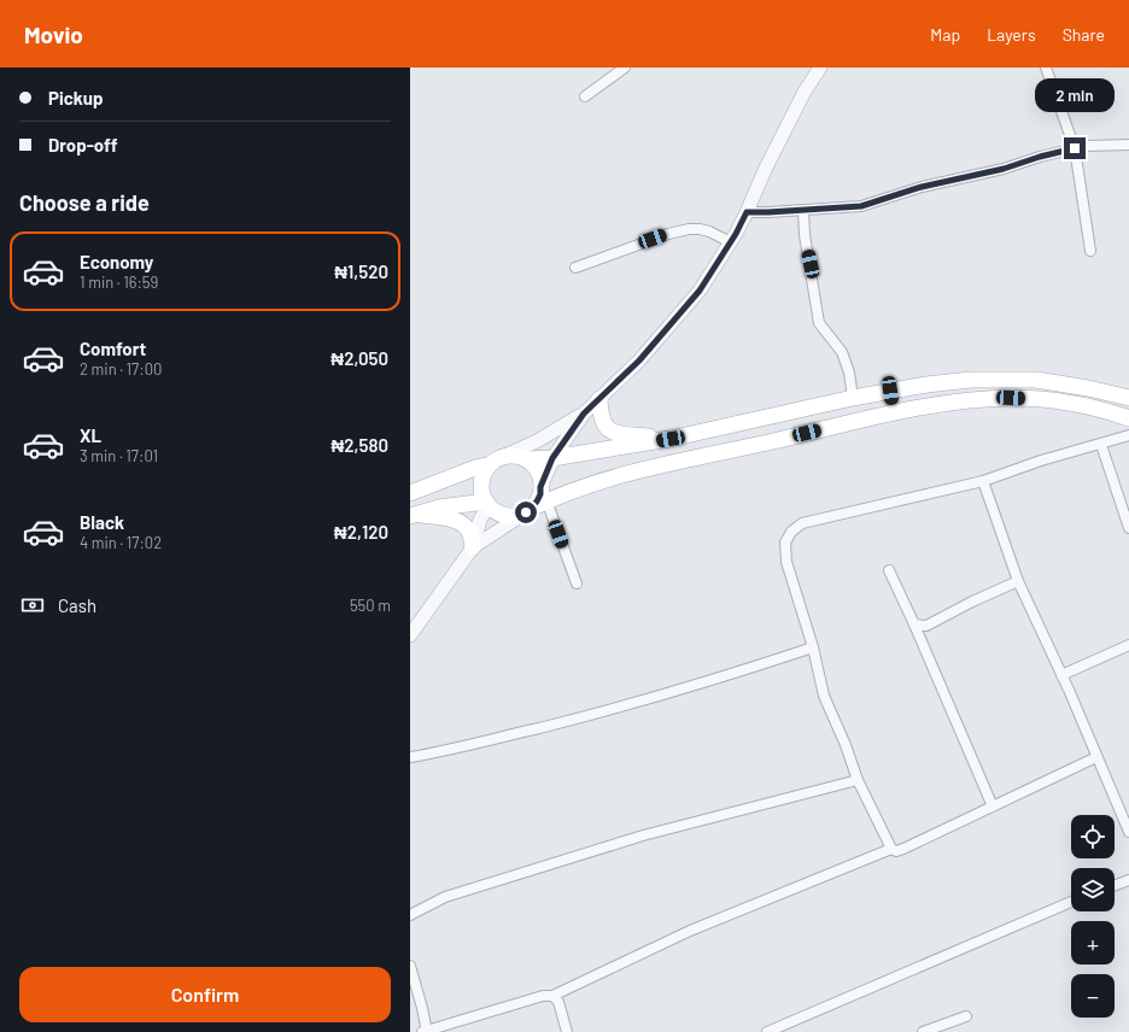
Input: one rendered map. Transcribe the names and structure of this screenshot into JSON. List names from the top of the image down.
{
  "page": {
    "header": "Movio",
    "nav": ["Map", "Layers", "Share"],
    "banner": ["Pickup", "Drop-off"],
    "bubble": "2 min",
    "heading": "Choose a ride",
    "list": [
      {
        "name": "Economy",
        "note": "1 min · 16:59",
        "value": "₦1,520"
      },
      {
        "name": "Comfort",
        "note": "2 min · 17:00",
        "value": "₦2,050"
      },
      {
        "name": "XL",
        "note": "3 min · 17:01",
        "value": "₦2,580"
      },
      {
        "name": "Black",
        "note": "4 min · 17:02",
        "value": "₦2,120"
      }
    ],
    "pay": ["Cash", "550 m"],
    "map_buttons": ["+", "−"],
    "buttons": "Confirm"
  }
}
